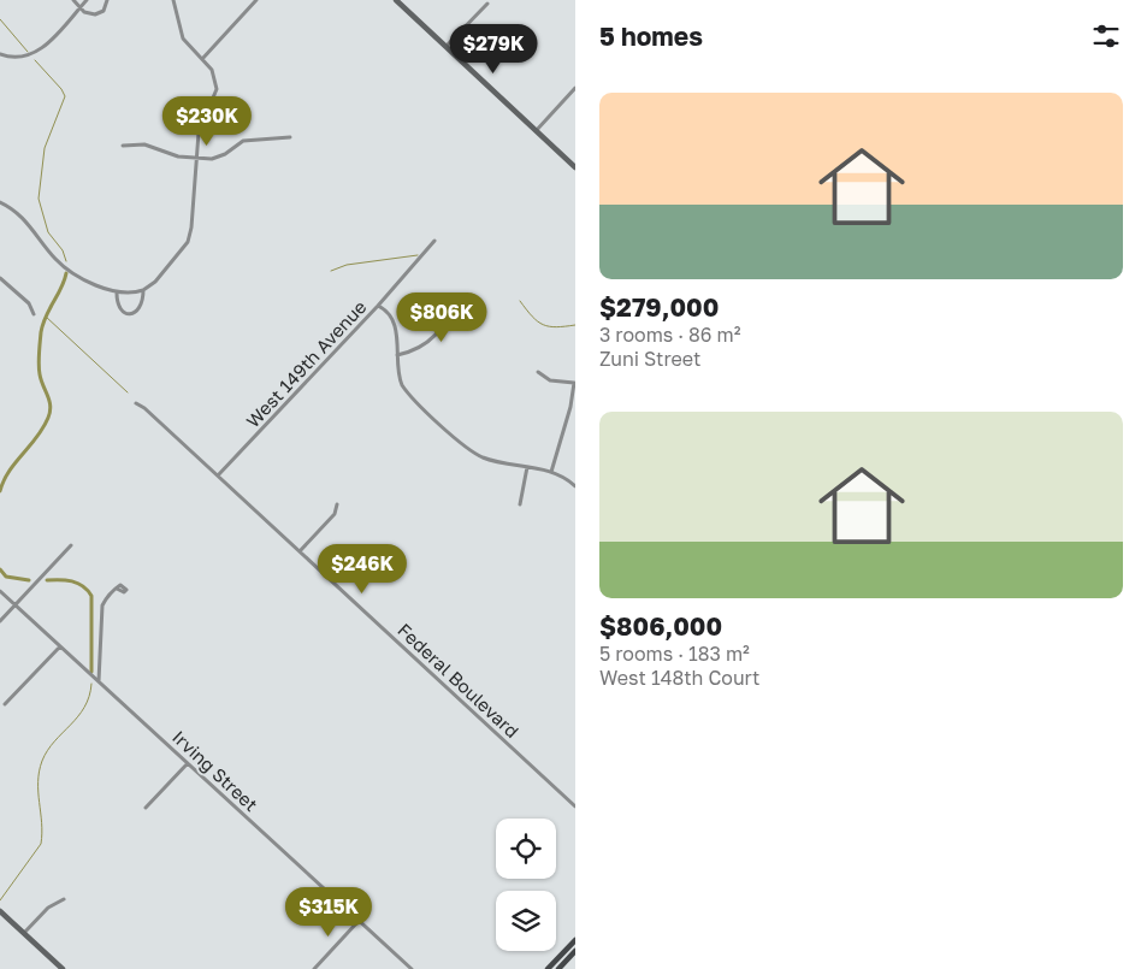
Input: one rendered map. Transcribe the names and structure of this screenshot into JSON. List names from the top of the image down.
{
  "streets": {
    "street": ["West 149th Avenue", "Federal Boulevard", "Irving Street"]
  },
  "crossings": [
    ["West 149th Avenue", "Federal Boulevard"]
  ],
  "page": {
    "heading": "5 homes",
    "price": [
      "$279K",
      "$230K",
      "$806K",
      "$246K",
      "$315K"
    ],
    "list": [
      {
        "name": "$279,000",
        "note": "3 rooms · 86 m² · Zuni Street"
      },
      {
        "name": "$806,000",
        "note": "5 rooms · 183 m² · West 148th Court"
      }
    ]
  }
}
